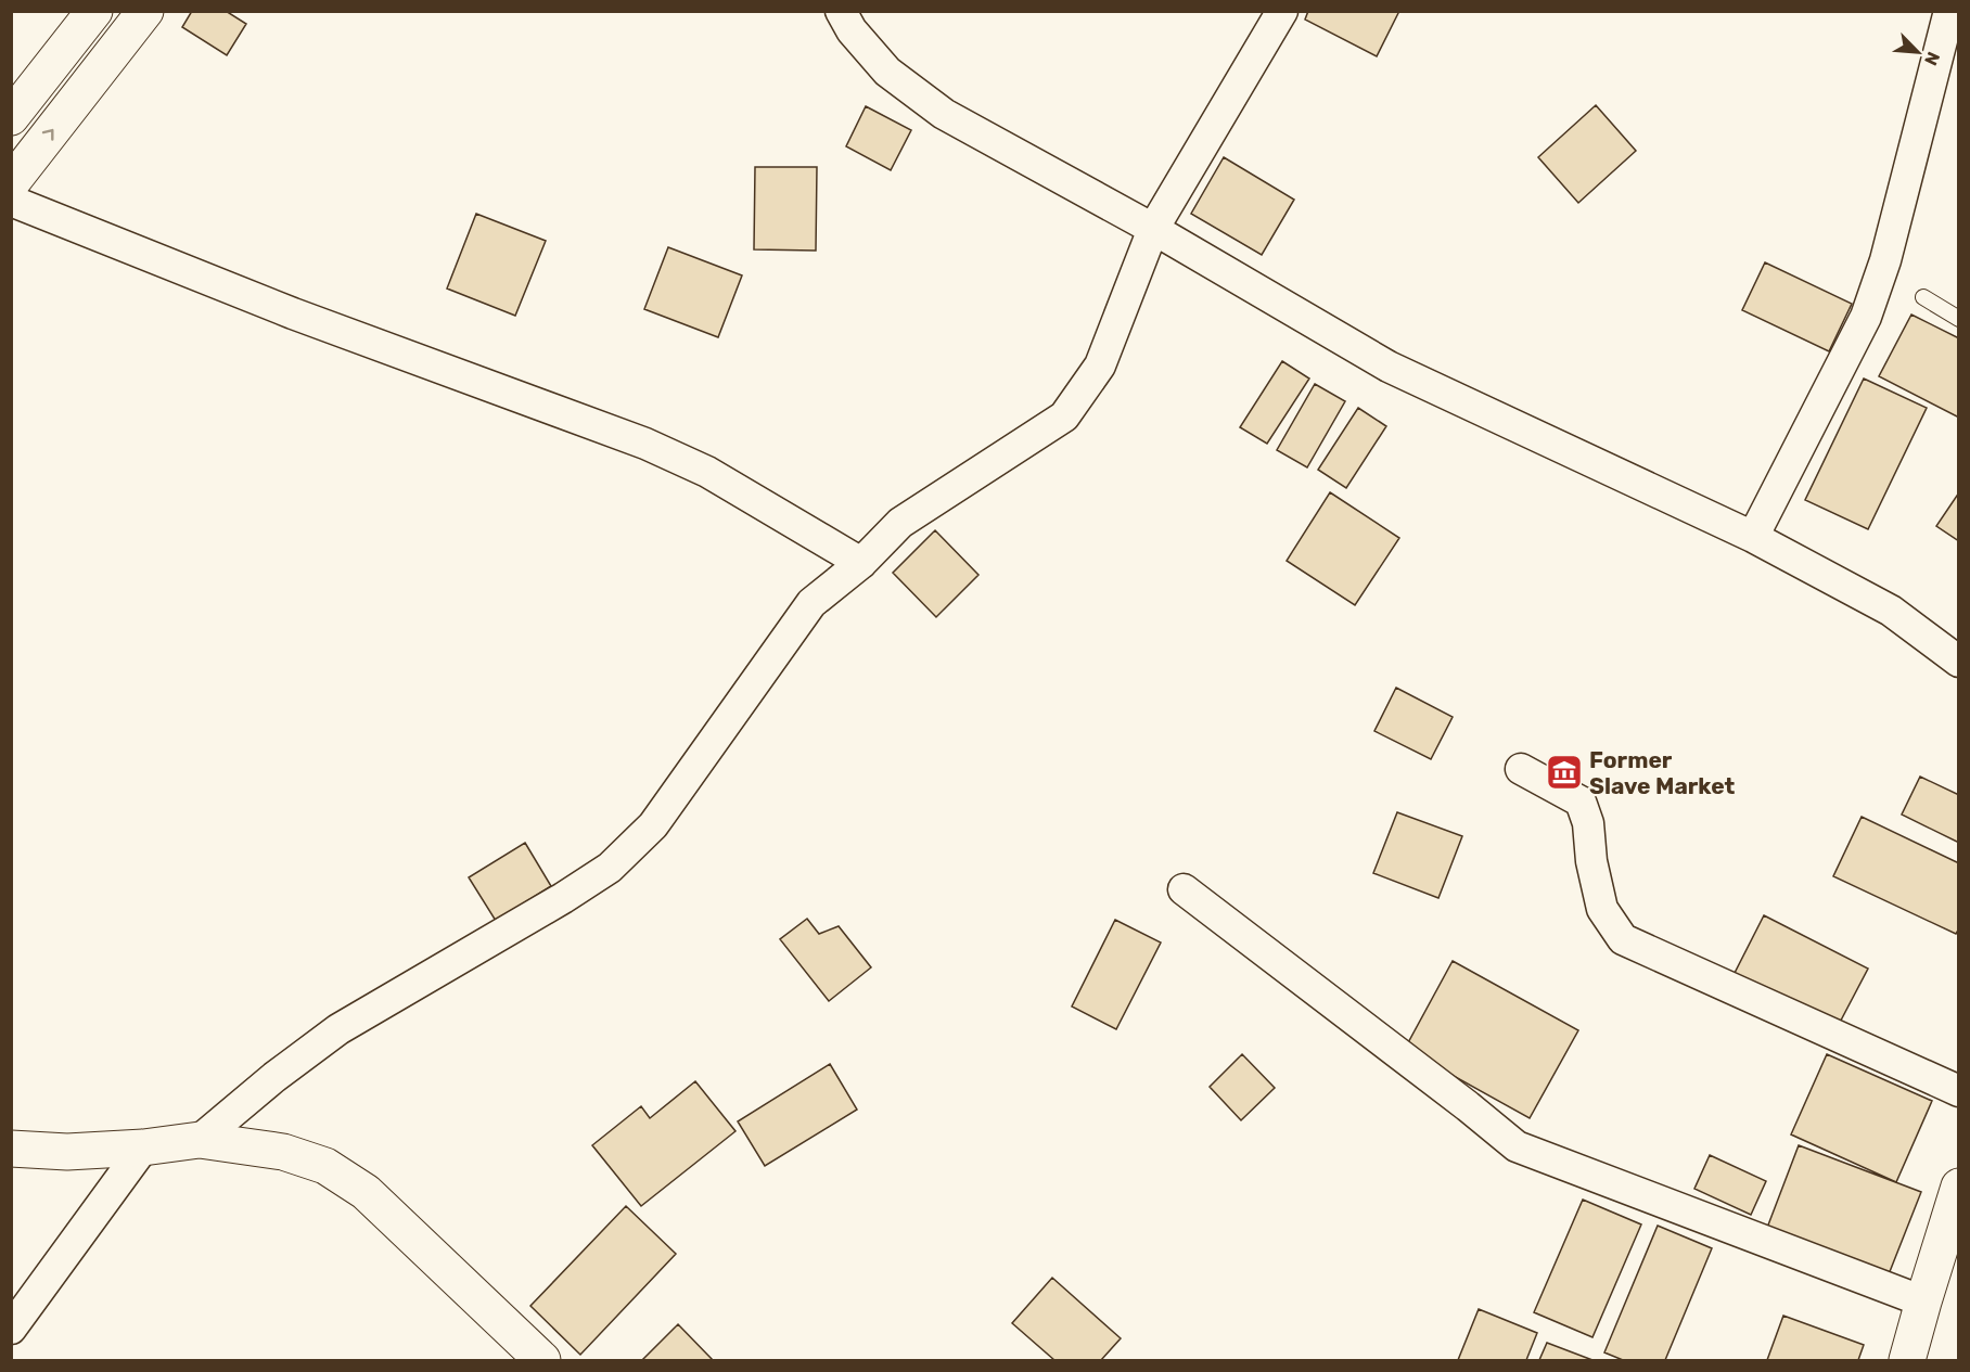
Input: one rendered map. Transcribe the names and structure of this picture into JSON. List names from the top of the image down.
{
  "places": {
    "museum": ["Former Slave Market"]
  },
  "north": "bottom right"
}
